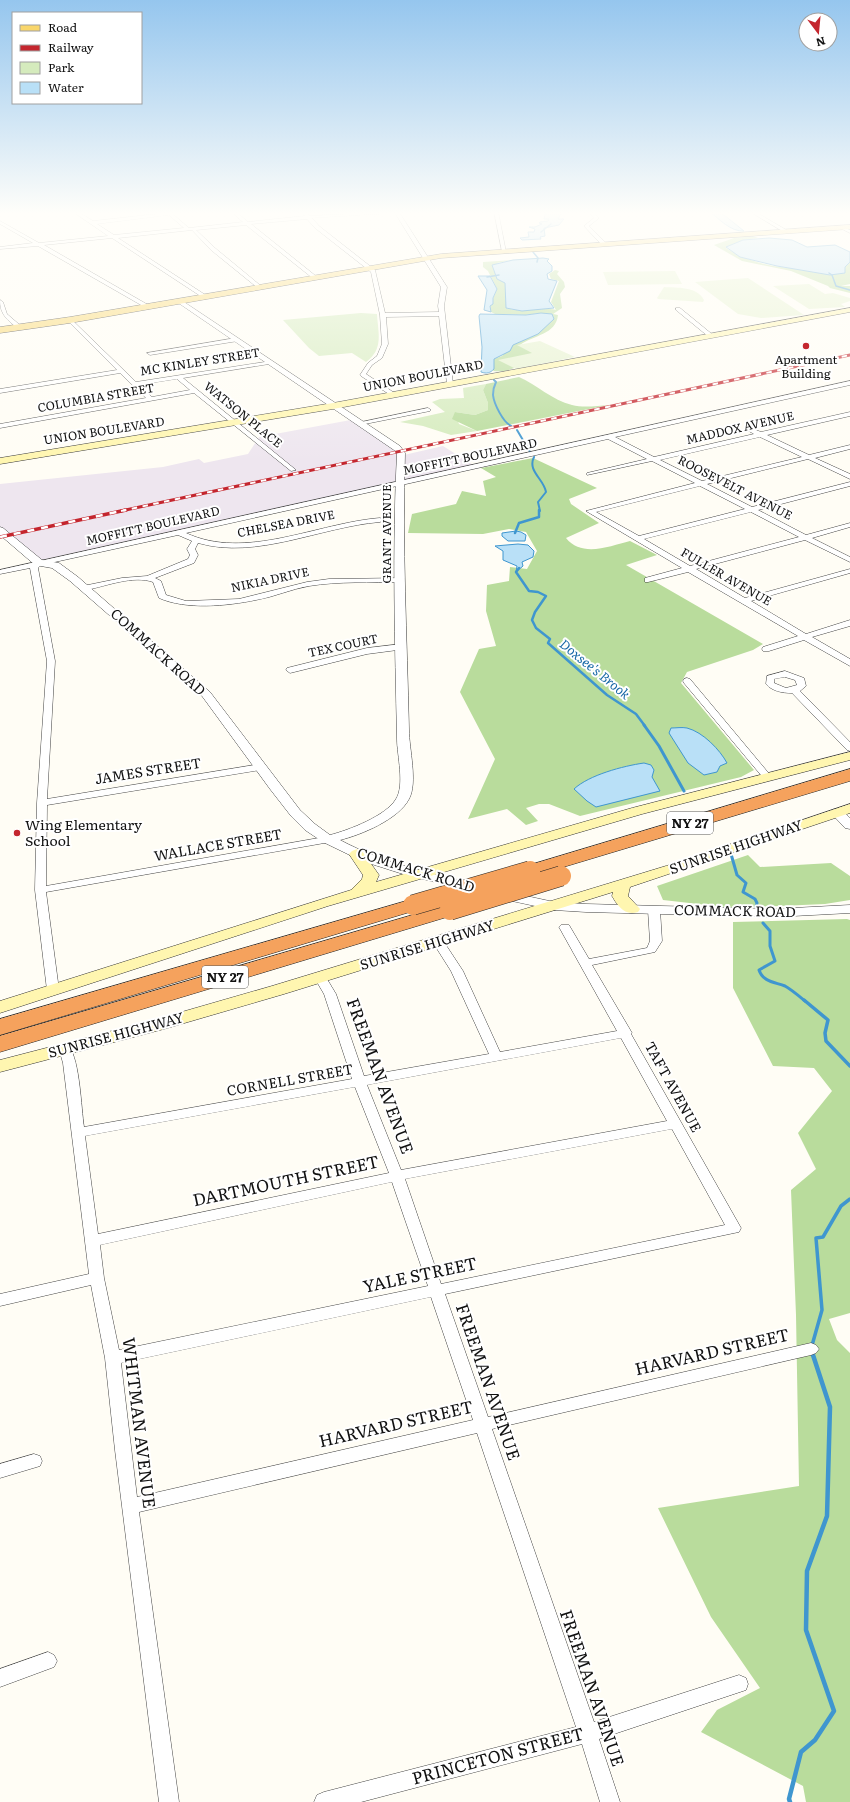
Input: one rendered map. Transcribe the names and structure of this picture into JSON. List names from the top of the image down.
{
  "streets": {
    "highway": ["NY 27", "SUNRISE HIGHWAY"],
    "main road": ["UNION BOULEVARD"],
    "street": [
      "MC KINLEY STREET",
      "COLUMBIA STREET",
      "WATSON PLACE",
      "MADDOX AVENUE",
      "MOFFITT BOULEVARD",
      "ROOSEVELT AVENUE",
      "CHELSEA DRIVE",
      "GRANT AVENUE",
      "FULLER AVENUE",
      "NIKIA DRIVE",
      "TEX COURT",
      "COMMACK ROAD",
      "JAMES STREET",
      "WALLACE STREET",
      "FREEMAN AVENUE",
      "CORNELL STREET",
      "TAFT AVENUE",
      "DARTMOUTH STREET",
      "YALE STREET",
      "HARVARD STREET",
      "WHITMAN AVENUE",
      "PRINCETON STREET"
    ]
  },
  "crossings": [
    ["MC KINLEY STREET", "WATSON PLACE"],
    ["MC KINLEY STREET", "GRANT AVENUE"],
    ["UNION BOULEVARD", "WATSON PLACE"],
    ["UNION BOULEVARD", "GRANT AVENUE"],
    ["COLUMBIA STREET", "WATSON PLACE"],
    ["MADDOX AVENUE", "ROOSEVELT AVENUE"],
    ["MOFFITT BOULEVARD", "ROOSEVELT AVENUE"],
    ["MOFFITT BOULEVARD", "CHELSEA DRIVE"],
    ["MOFFITT BOULEVARD", "GRANT AVENUE"],
    ["MOFFITT BOULEVARD", "COMMACK ROAD"],
    ["ROOSEVELT AVENUE", "FULLER AVENUE"],
    ["GRANT AVENUE", "NIKIA DRIVE"],
    ["GRANT AVENUE", "TEX COURT"],
    ["GRANT AVENUE", "COMMACK ROAD"],
    ["GRANT AVENUE", "WALLACE STREET"],
    ["COMMACK ROAD", "JAMES STREET"],
    ["COMMACK ROAD", "WALLACE STREET"],
    ["COMMACK ROAD", "SUNRISE HIGHWAY"],
    ["SUNRISE HIGHWAY", "FREEMAN AVENUE"],
    ["SUNRISE HIGHWAY", "WHITMAN AVENUE"],
    ["FREEMAN AVENUE", "CORNELL STREET"],
    ["FREEMAN AVENUE", "DARTMOUTH STREET"],
    ["FREEMAN AVENUE", "YALE STREET"],
    ["FREEMAN AVENUE", "HARVARD STREET"],
    ["FREEMAN AVENUE", "PRINCETON STREET"],
    ["CORNELL STREET", "TAFT AVENUE"],
    ["CORNELL STREET", "WHITMAN AVENUE"],
    ["TAFT AVENUE", "DARTMOUTH STREET"],
    ["TAFT AVENUE", "YALE STREET"],
    ["DARTMOUTH STREET", "WHITMAN AVENUE"],
    ["YALE STREET", "WHITMAN AVENUE"],
    ["HARVARD STREET", "WHITMAN AVENUE"]
  ],
  "water": ["Doxsee's Brook"],
  "places": ["Apartment Building", "Wing Elementary School"],
  "legend": [
    "Road",
    "Railway",
    "Park",
    "Water"
  ],
  "north": "bottom"
}
